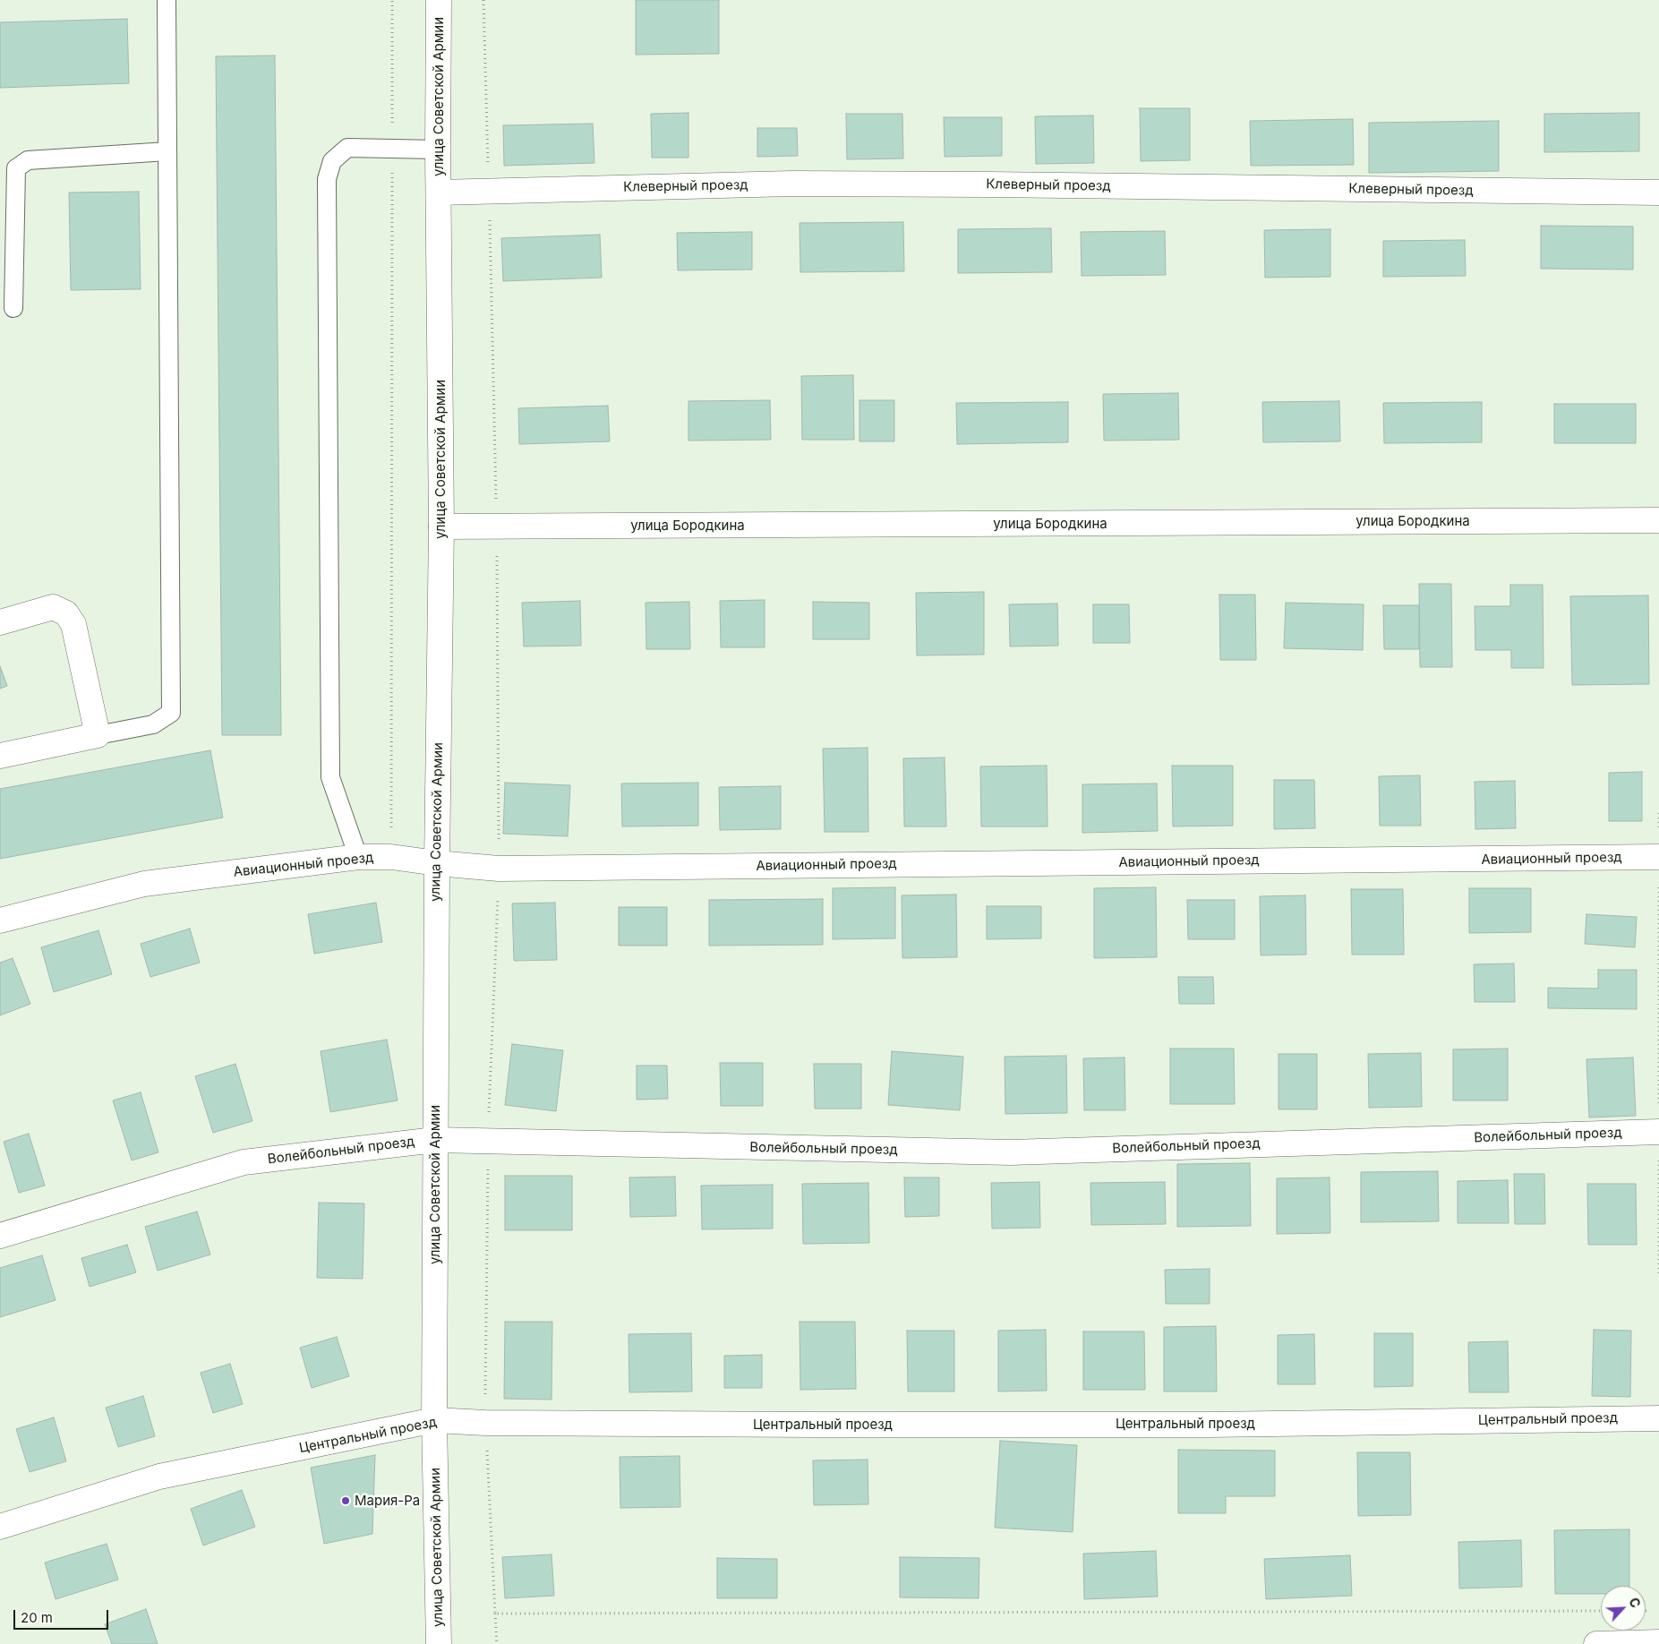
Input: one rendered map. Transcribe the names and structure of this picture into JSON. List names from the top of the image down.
{
  "streets": {
    "street": [
      "улица Советской Армии",
      "Клеверный проезд",
      "улица Бородкина",
      "Авиационный проезд",
      "Волейбольный проезд",
      "Центральный проезд"
    ]
  },
  "crossings": [
    ["улица Советской Армии", "Клеверный проезд"],
    ["улица Советской Армии", "улица Бородкина"],
    ["улица Советской Армии", "Авиационный проезд"],
    ["улица Советской Армии", "Волейбольный проезд"],
    ["улица Советской Армии", "Центральный проезд"]
  ],
  "places": ["Мария-Ра"],
  "scale_bar": "20 m",
  "north": "top right"
}
